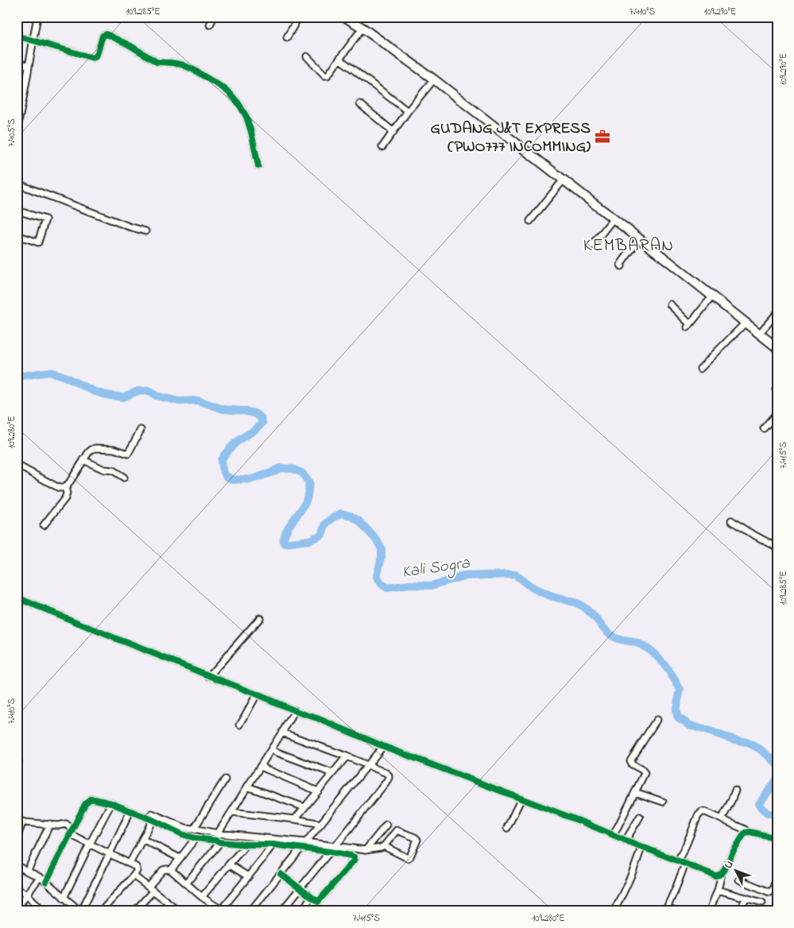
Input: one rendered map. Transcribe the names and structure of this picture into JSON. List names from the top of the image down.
{
  "districts": ["KEMBARAN"],
  "water": ["Kali Sogra"],
  "places": {
    "office": ["GUDANG J&T EXPRESS (PWO777 INCOMMING)"]
  },
  "north": "top left",
  "coordinates": [
    "109.285°E",
    "7.410°S",
    "109.290°E",
    "7.405°S",
    "109.280°E",
    "7.415°S"
  ]
}
